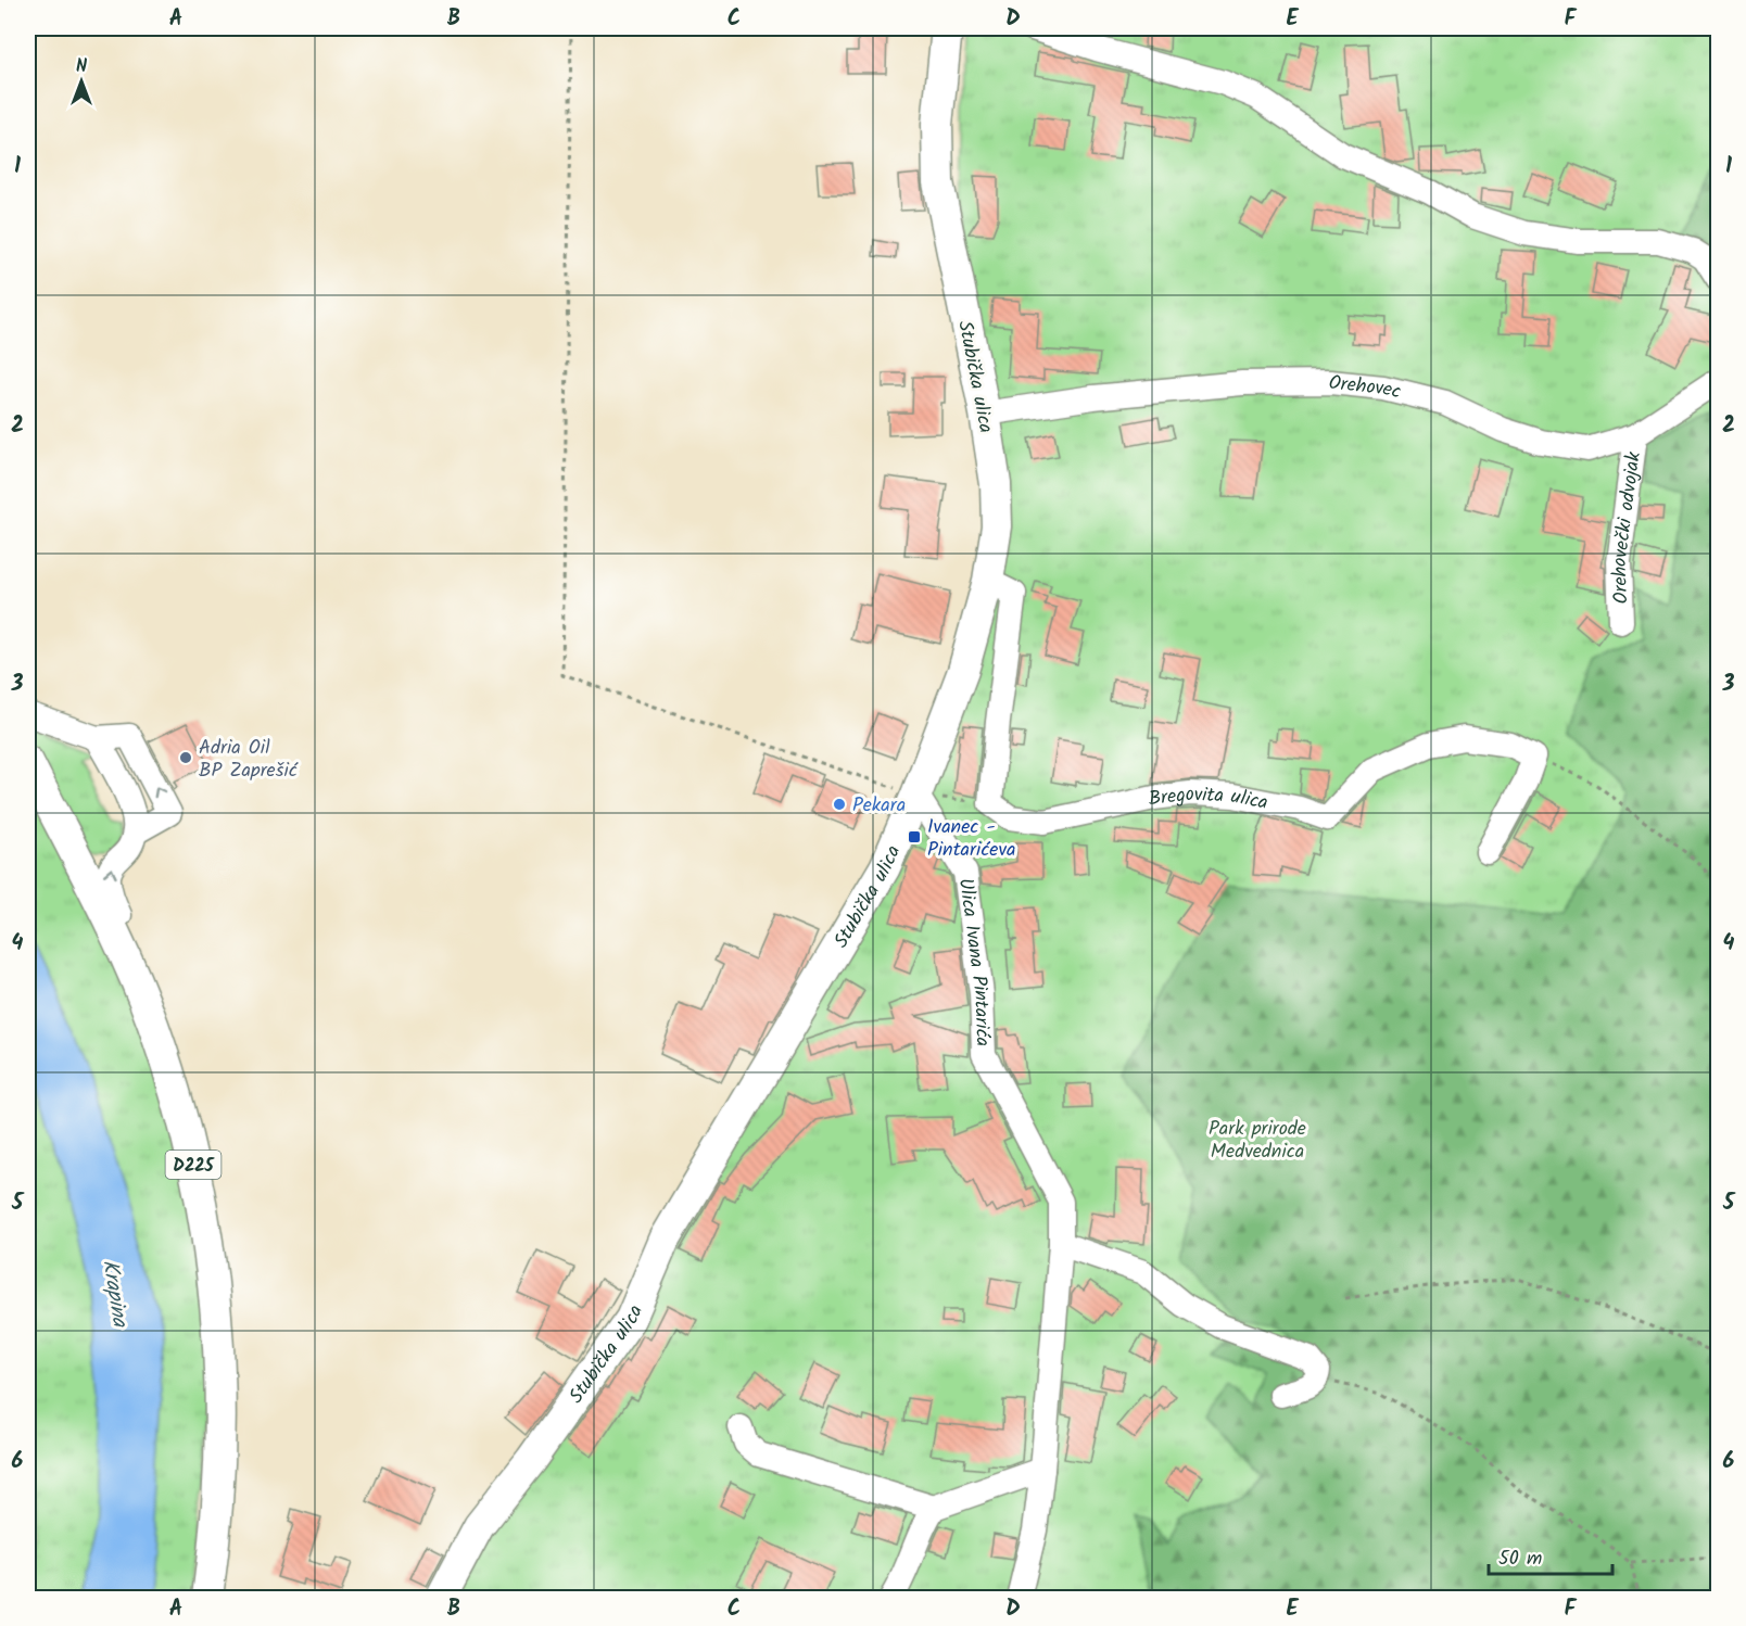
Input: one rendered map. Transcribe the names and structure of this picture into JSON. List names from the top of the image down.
{
  "streets": {
    "main road": ["Stubička ulica", "D225"],
    "street": [
      "Orehovec",
      "Orehovečki odvojak",
      "Bregovita ulica",
      "Ulica Ivana Pintarića"
    ]
  },
  "crossings": [
    ["Stubička ulica", "Orehovec"],
    ["Stubička ulica", "Ulica Ivana Pintarića"],
    ["Orehovec", "Orehovečki odvojak"]
  ],
  "water": ["Krapina"],
  "parks": ["Park prirode Medvednica"],
  "places": {
    "other": ["Adria Oil BP Zaprešić", "Pekara"],
    "transit": ["Ivanec - Pintarićeva"]
  },
  "scale_bar": "50 m",
  "north": "top",
  "grid": {
    "columns": [
      "A",
      "B",
      "C",
      "D",
      "E",
      "F"
    ],
    "rows": [
      "1",
      "2",
      "3",
      "4",
      "5",
      "6"
    ]
  }
}
